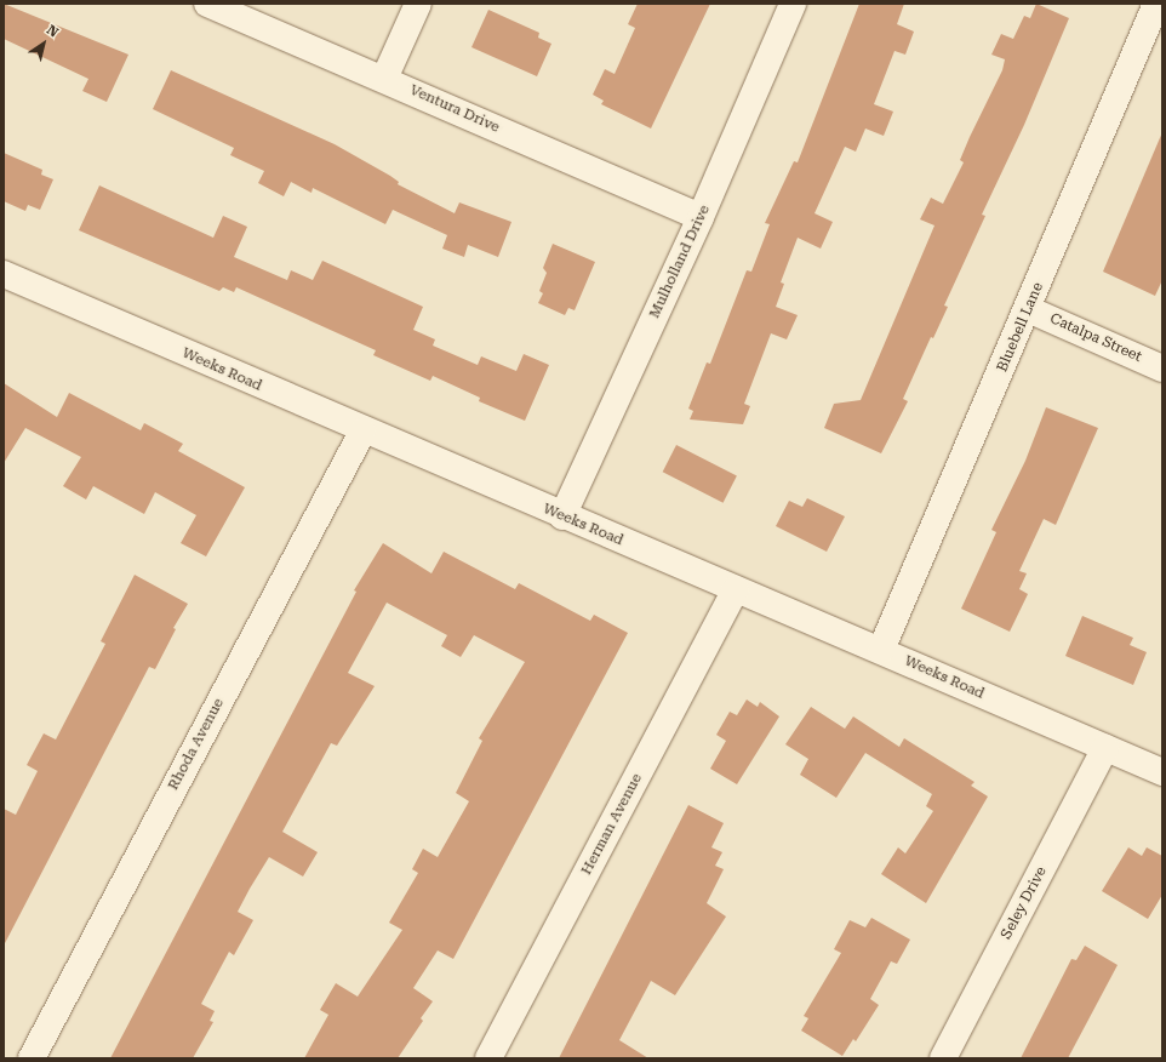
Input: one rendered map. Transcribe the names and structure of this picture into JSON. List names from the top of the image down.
{
  "streets": {
    "street": [
      "Ventura Drive",
      "Mulholland Drive",
      "Bluebell Lane",
      "Catalpa Street",
      "Weeks Road",
      "Rhoda Avenue",
      "Herman Avenue",
      "Seley Drive"
    ]
  },
  "crossings": [
    ["Ventura Drive", "Mulholland Drive"],
    ["Mulholland Drive", "Weeks Road"],
    ["Bluebell Lane", "Catalpa Street"],
    ["Bluebell Lane", "Weeks Road"],
    ["Weeks Road", "Rhoda Avenue"],
    ["Weeks Road", "Herman Avenue"],
    ["Weeks Road", "Seley Drive"]
  ],
  "north": "top right"
}
